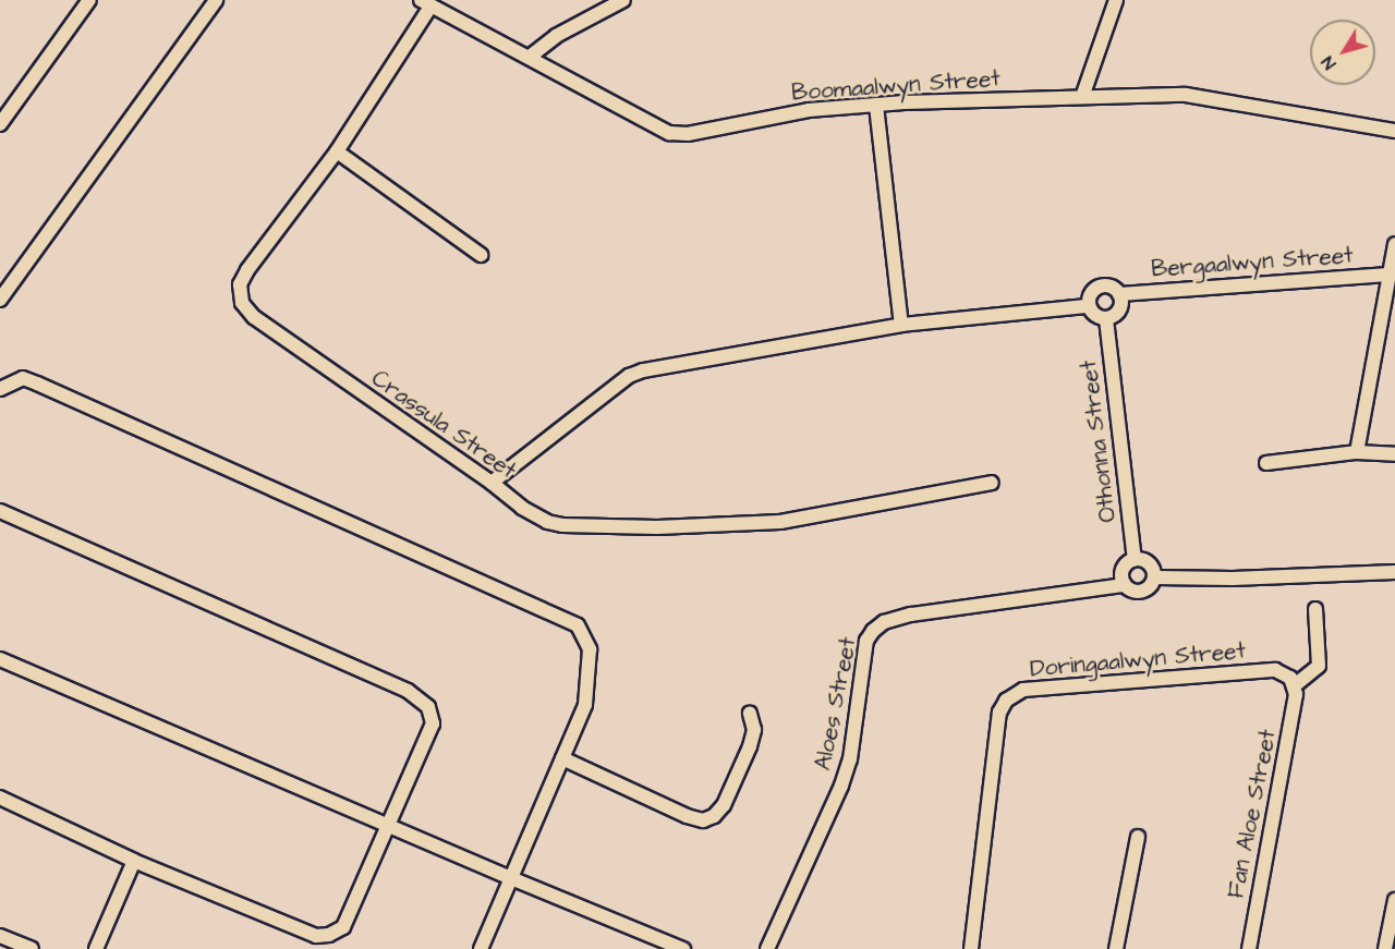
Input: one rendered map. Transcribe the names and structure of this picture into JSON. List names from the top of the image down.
{
  "streets": {
    "street": [
      "Boomaalwyn Street",
      "Bergaalwyn Street",
      "Crassula Street",
      "Othonna Street",
      "Doringaalwyn Street",
      "Aloes Street",
      "Fan Aloe Street"
    ]
  },
  "crossings": [
    ["Boomaalwyn Street", "Crassula Street"],
    ["Bergaalwyn Street", "Othonna Street"],
    ["Othonna Street", "Aloes Street"],
    ["Doringaalwyn Street", "Fan Aloe Street"]
  ],
  "north": "bottom left"
}
